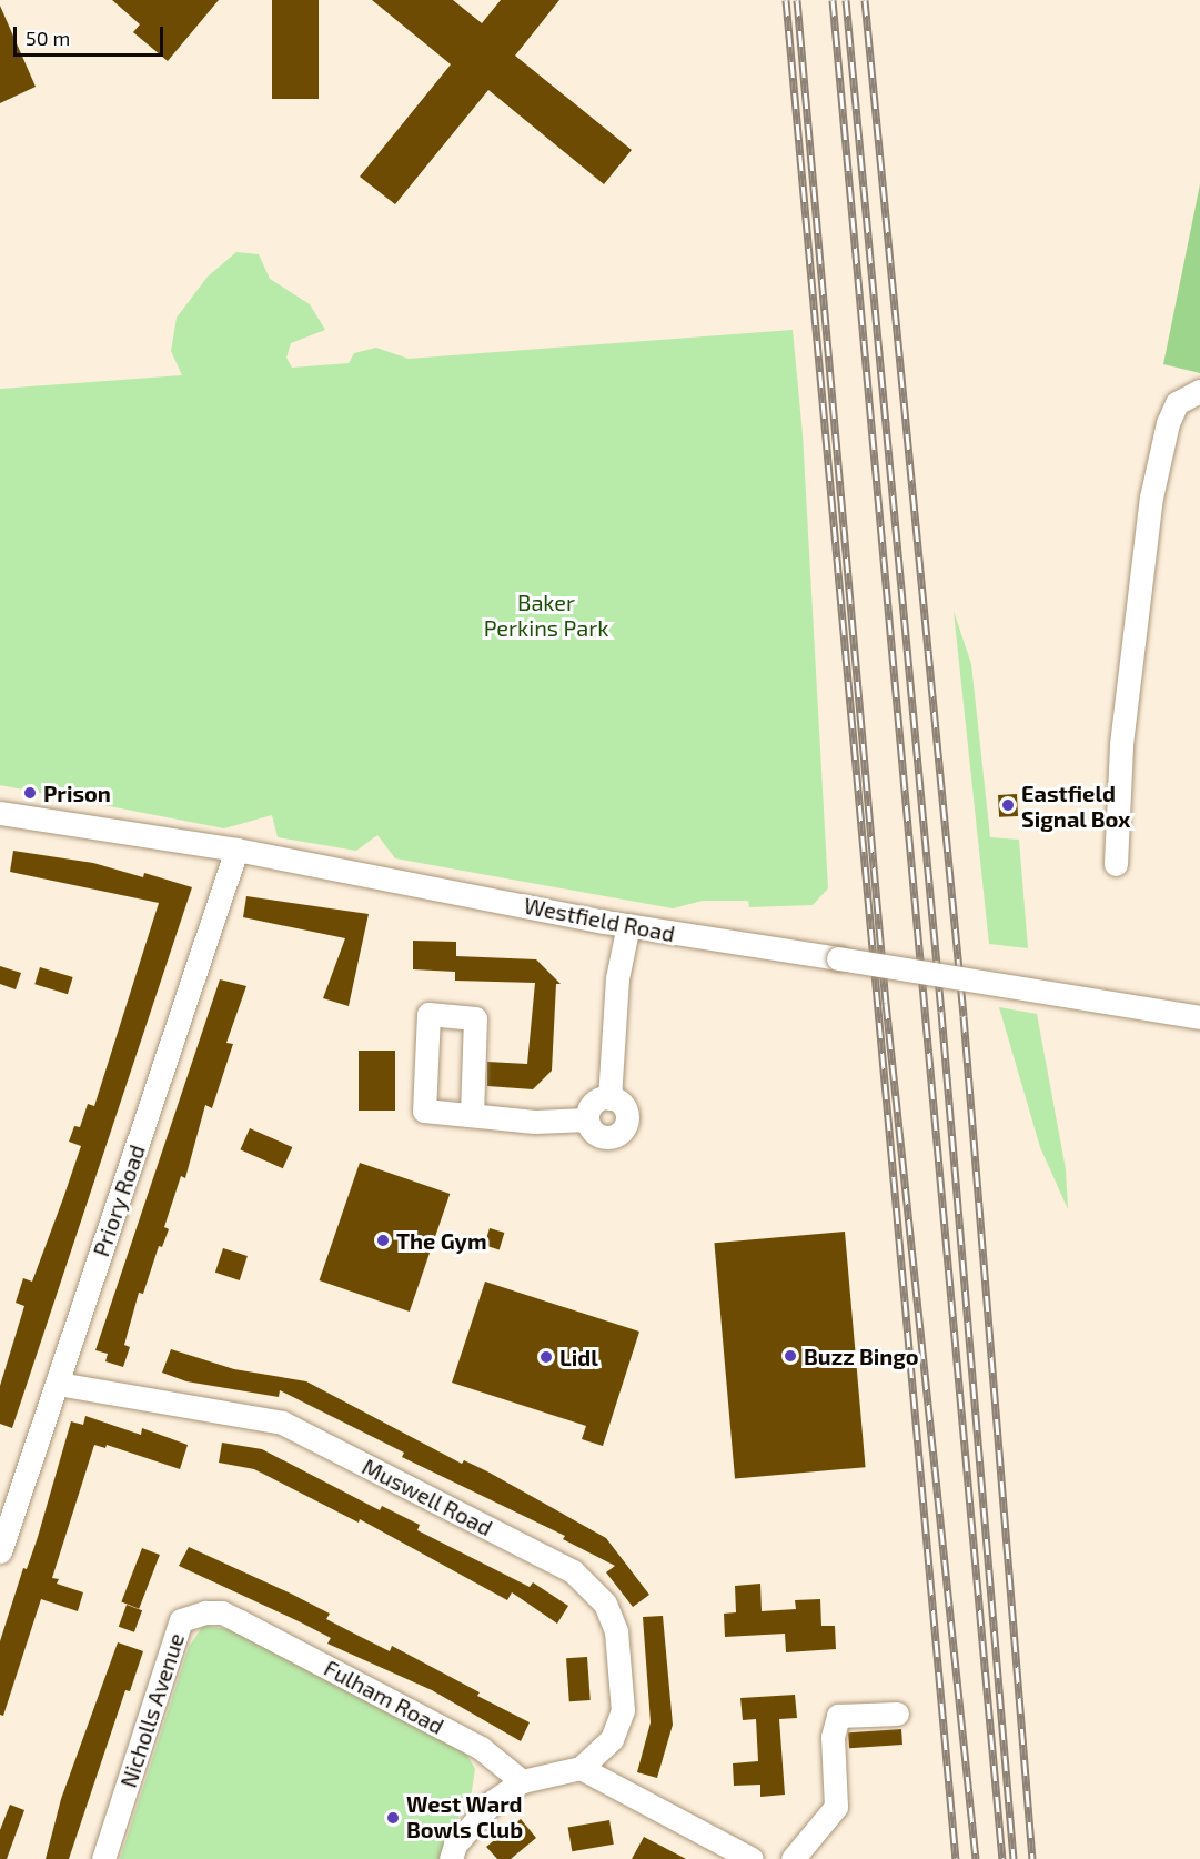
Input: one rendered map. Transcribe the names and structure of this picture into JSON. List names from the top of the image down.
{
  "streets": {
    "street": [
      "Westfield Road",
      "Priory Road",
      "Muswell Road",
      "Fulham Road",
      "Nicholls Avenue"
    ]
  },
  "crossings": [
    ["Westfield Road", "Priory Road"],
    ["Priory Road", "Muswell Road"],
    ["Fulham Road", "Nicholls Avenue"]
  ],
  "parks": ["Baker Perkins Park"],
  "places": [
    "Prison",
    "Eastfield Signal Box",
    "The Gym",
    "Buzz Bingo",
    "Lidl",
    "West Ward Bowls Club"
  ],
  "scale_bar": "50 m"
}
